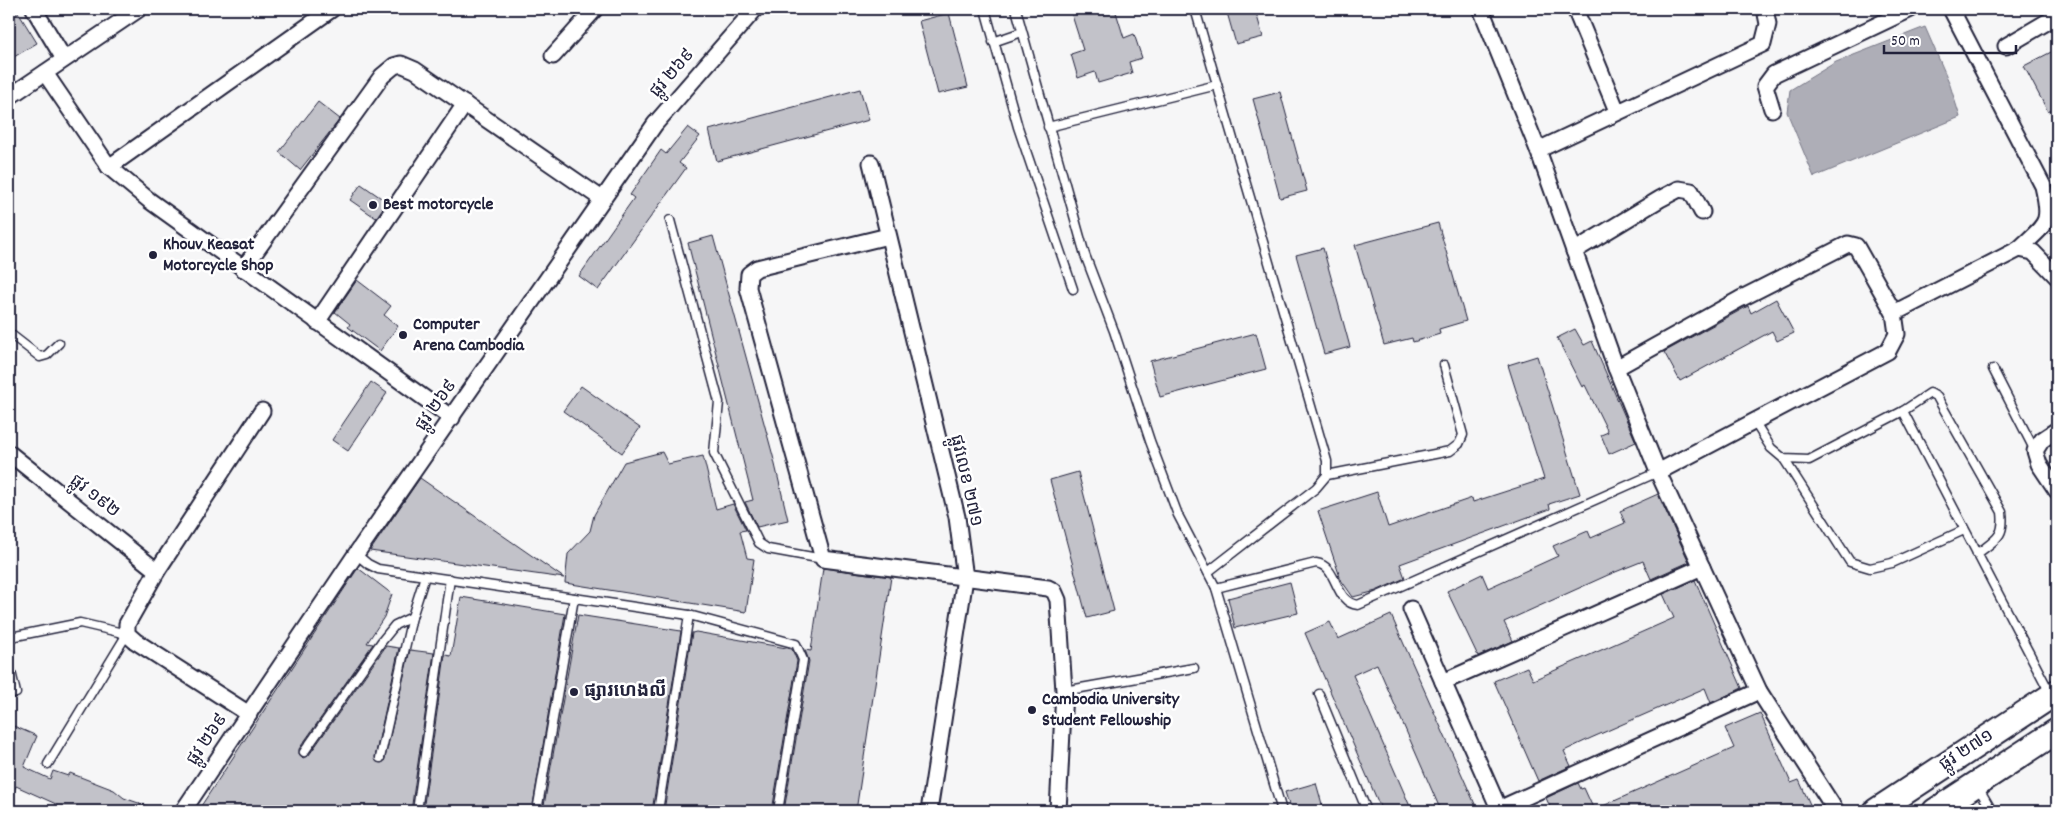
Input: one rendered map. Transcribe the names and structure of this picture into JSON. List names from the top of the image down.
{
  "streets": {
    "main road": ["ផ្លូវ ២៧១"],
    "street": ["ផ្លូវ ២៦៩", "ផ្លូវលេខ ២៧១", "ផ្លូវ ១៩២"]
  },
  "places": [
    "Best motorcycle",
    "Khouv Keasat Motorcycle Shop",
    "Computer Arena Cambodia",
    "ផ្សារហេងលី",
    "Cambodia University Student Fellowship"
  ],
  "scale_bar": "50 m"
}
